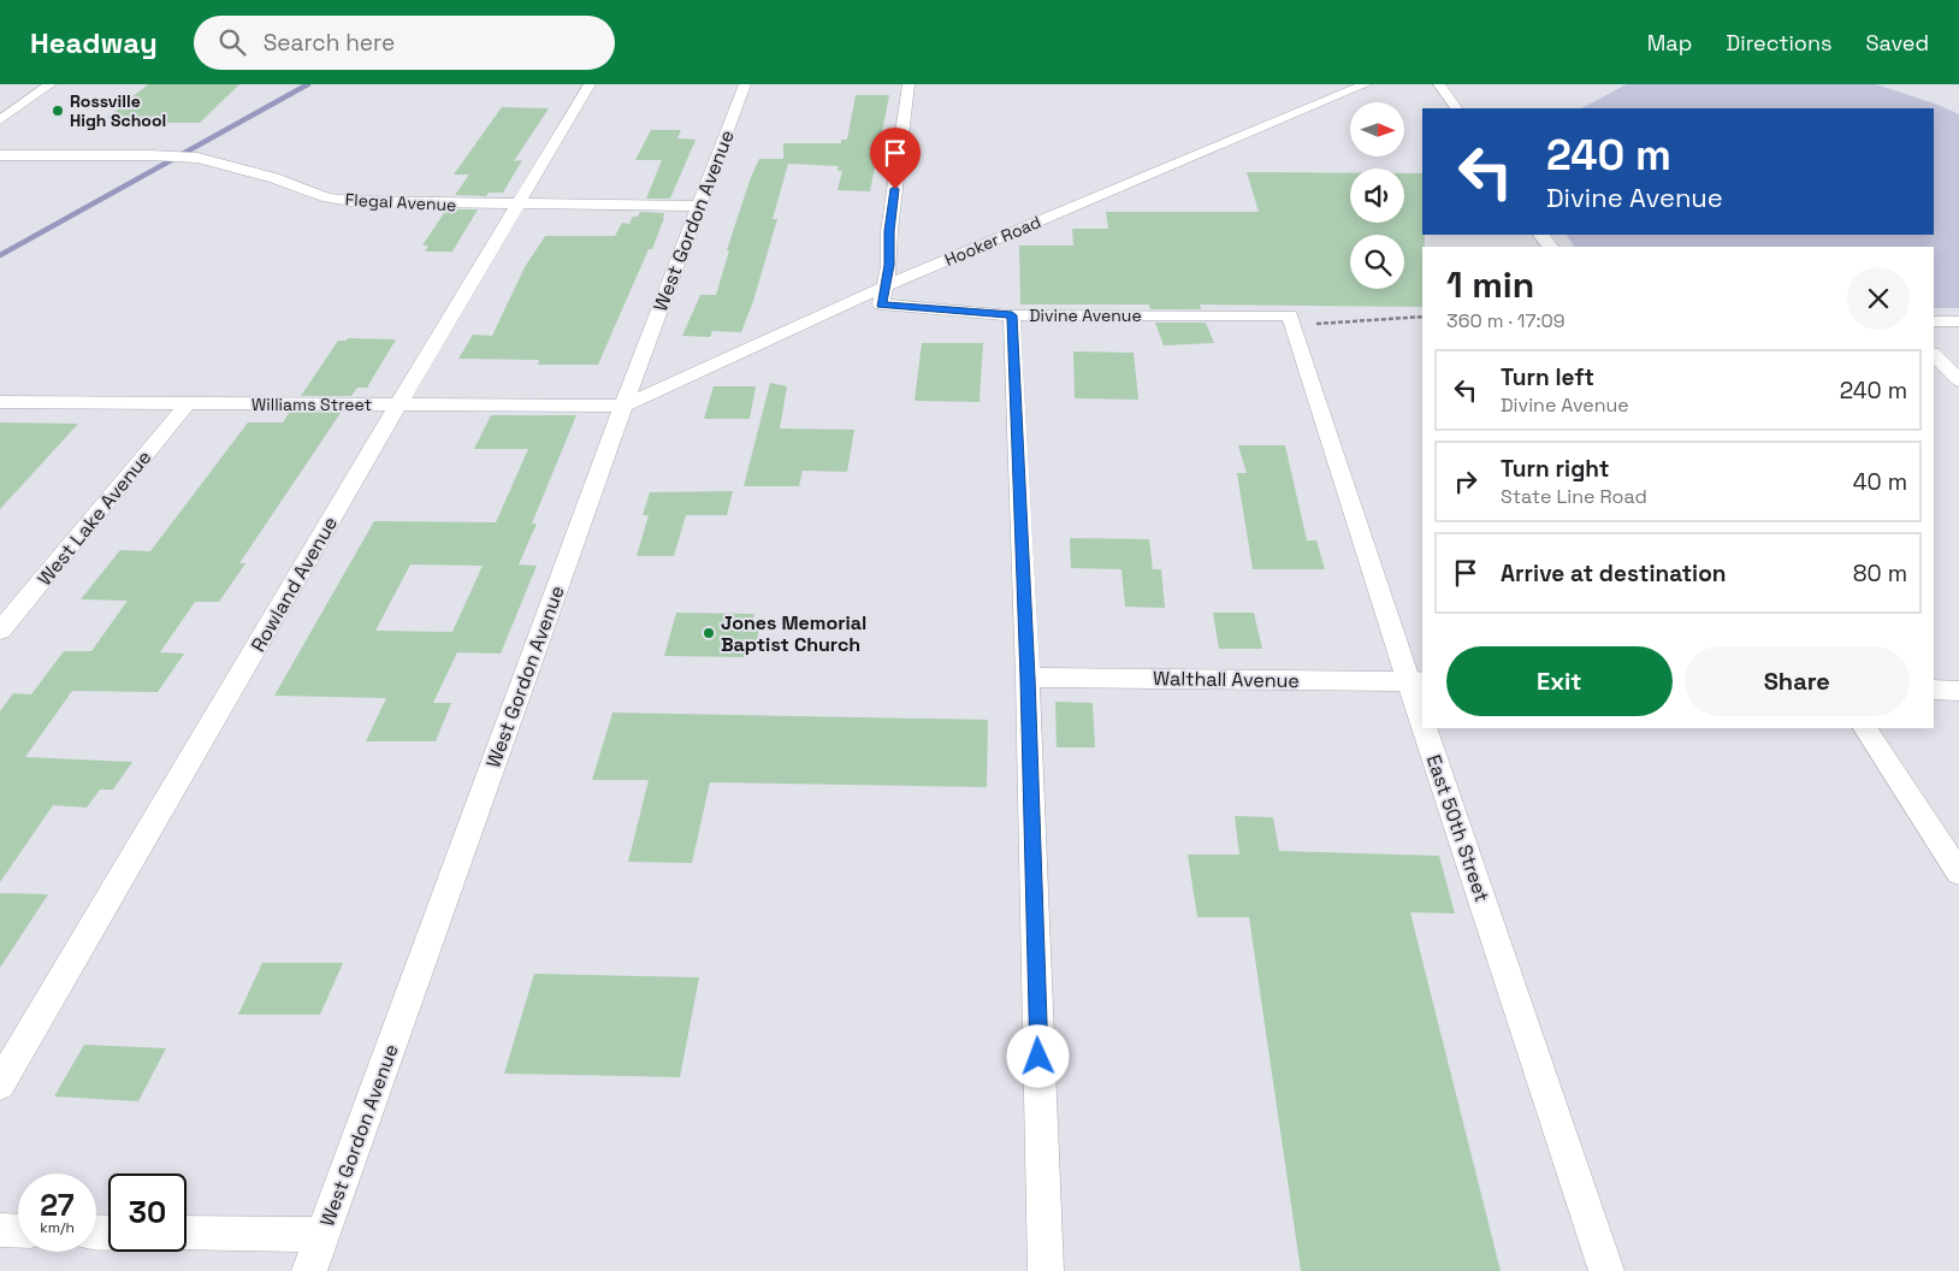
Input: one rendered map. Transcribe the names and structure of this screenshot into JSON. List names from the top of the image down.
{
  "streets": {
    "street": [
      "Flegal Avenue",
      "West Gordon Avenue",
      "Hooker Road",
      "Divine Avenue",
      "Williams Street",
      "West Lake Avenue",
      "Rowland Avenue",
      "Walthall Avenue",
      "East 50th Street"
    ]
  },
  "crossings": [
    ["Flegal Avenue", "West Gordon Avenue"],
    ["Flegal Avenue", "Rowland Avenue"],
    ["West Gordon Avenue", "Hooker Road"],
    ["West Gordon Avenue", "Williams Street"],
    ["Hooker Road", "Divine Avenue"],
    ["Hooker Road", "Williams Street"],
    ["Divine Avenue", "East 50th Street"],
    ["Williams Street", "West Lake Avenue"],
    ["Williams Street", "Rowland Avenue"],
    ["Walthall Avenue", "East 50th Street"]
  ],
  "places": ["Rossville High School", "Jones Memorial Baptist Church"],
  "north": "right",
  "page": {
    "header": "Headway",
    "search": "Search here",
    "nav": ["Map", "Directions", "Saved"],
    "turn": ["240 m", "Divine Avenue"],
    "heading": ["1 min", "360 m · 17:09"],
    "list": [
      {
        "name": "Turn left",
        "note": "Divine Avenue",
        "value": "240 m"
      },
      {
        "name": "Turn right",
        "note": "State Line Road",
        "value": "40 m"
      },
      {
        "name": "Arrive at destination",
        "value": "80 m"
      }
    ],
    "buttons": ["Exit", "Share"],
    "speed": "27 km/h",
    "limit": "30"
  }
}
